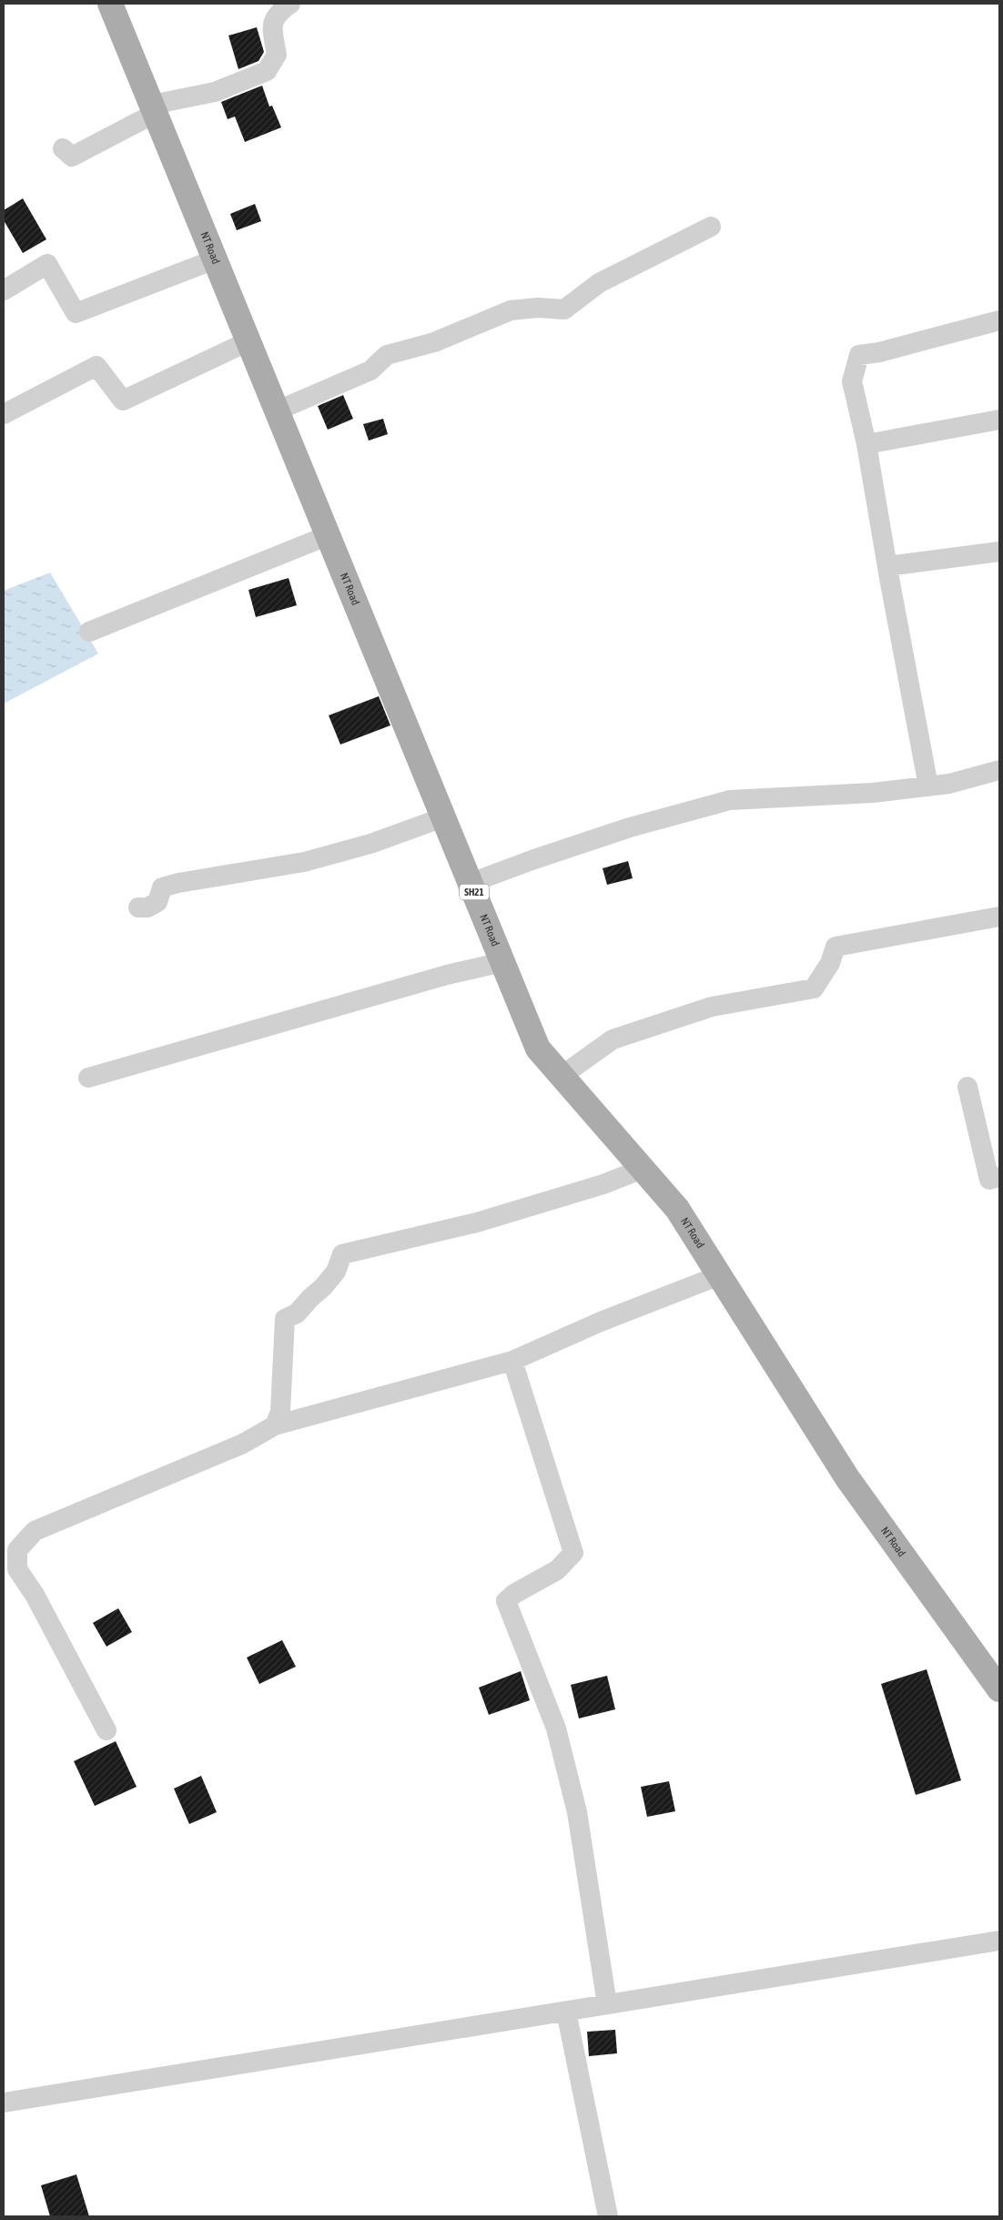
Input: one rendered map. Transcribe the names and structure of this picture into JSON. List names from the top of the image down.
{
  "streets": {
    "main road": ["NT Road", "SH21"]
  }
}
